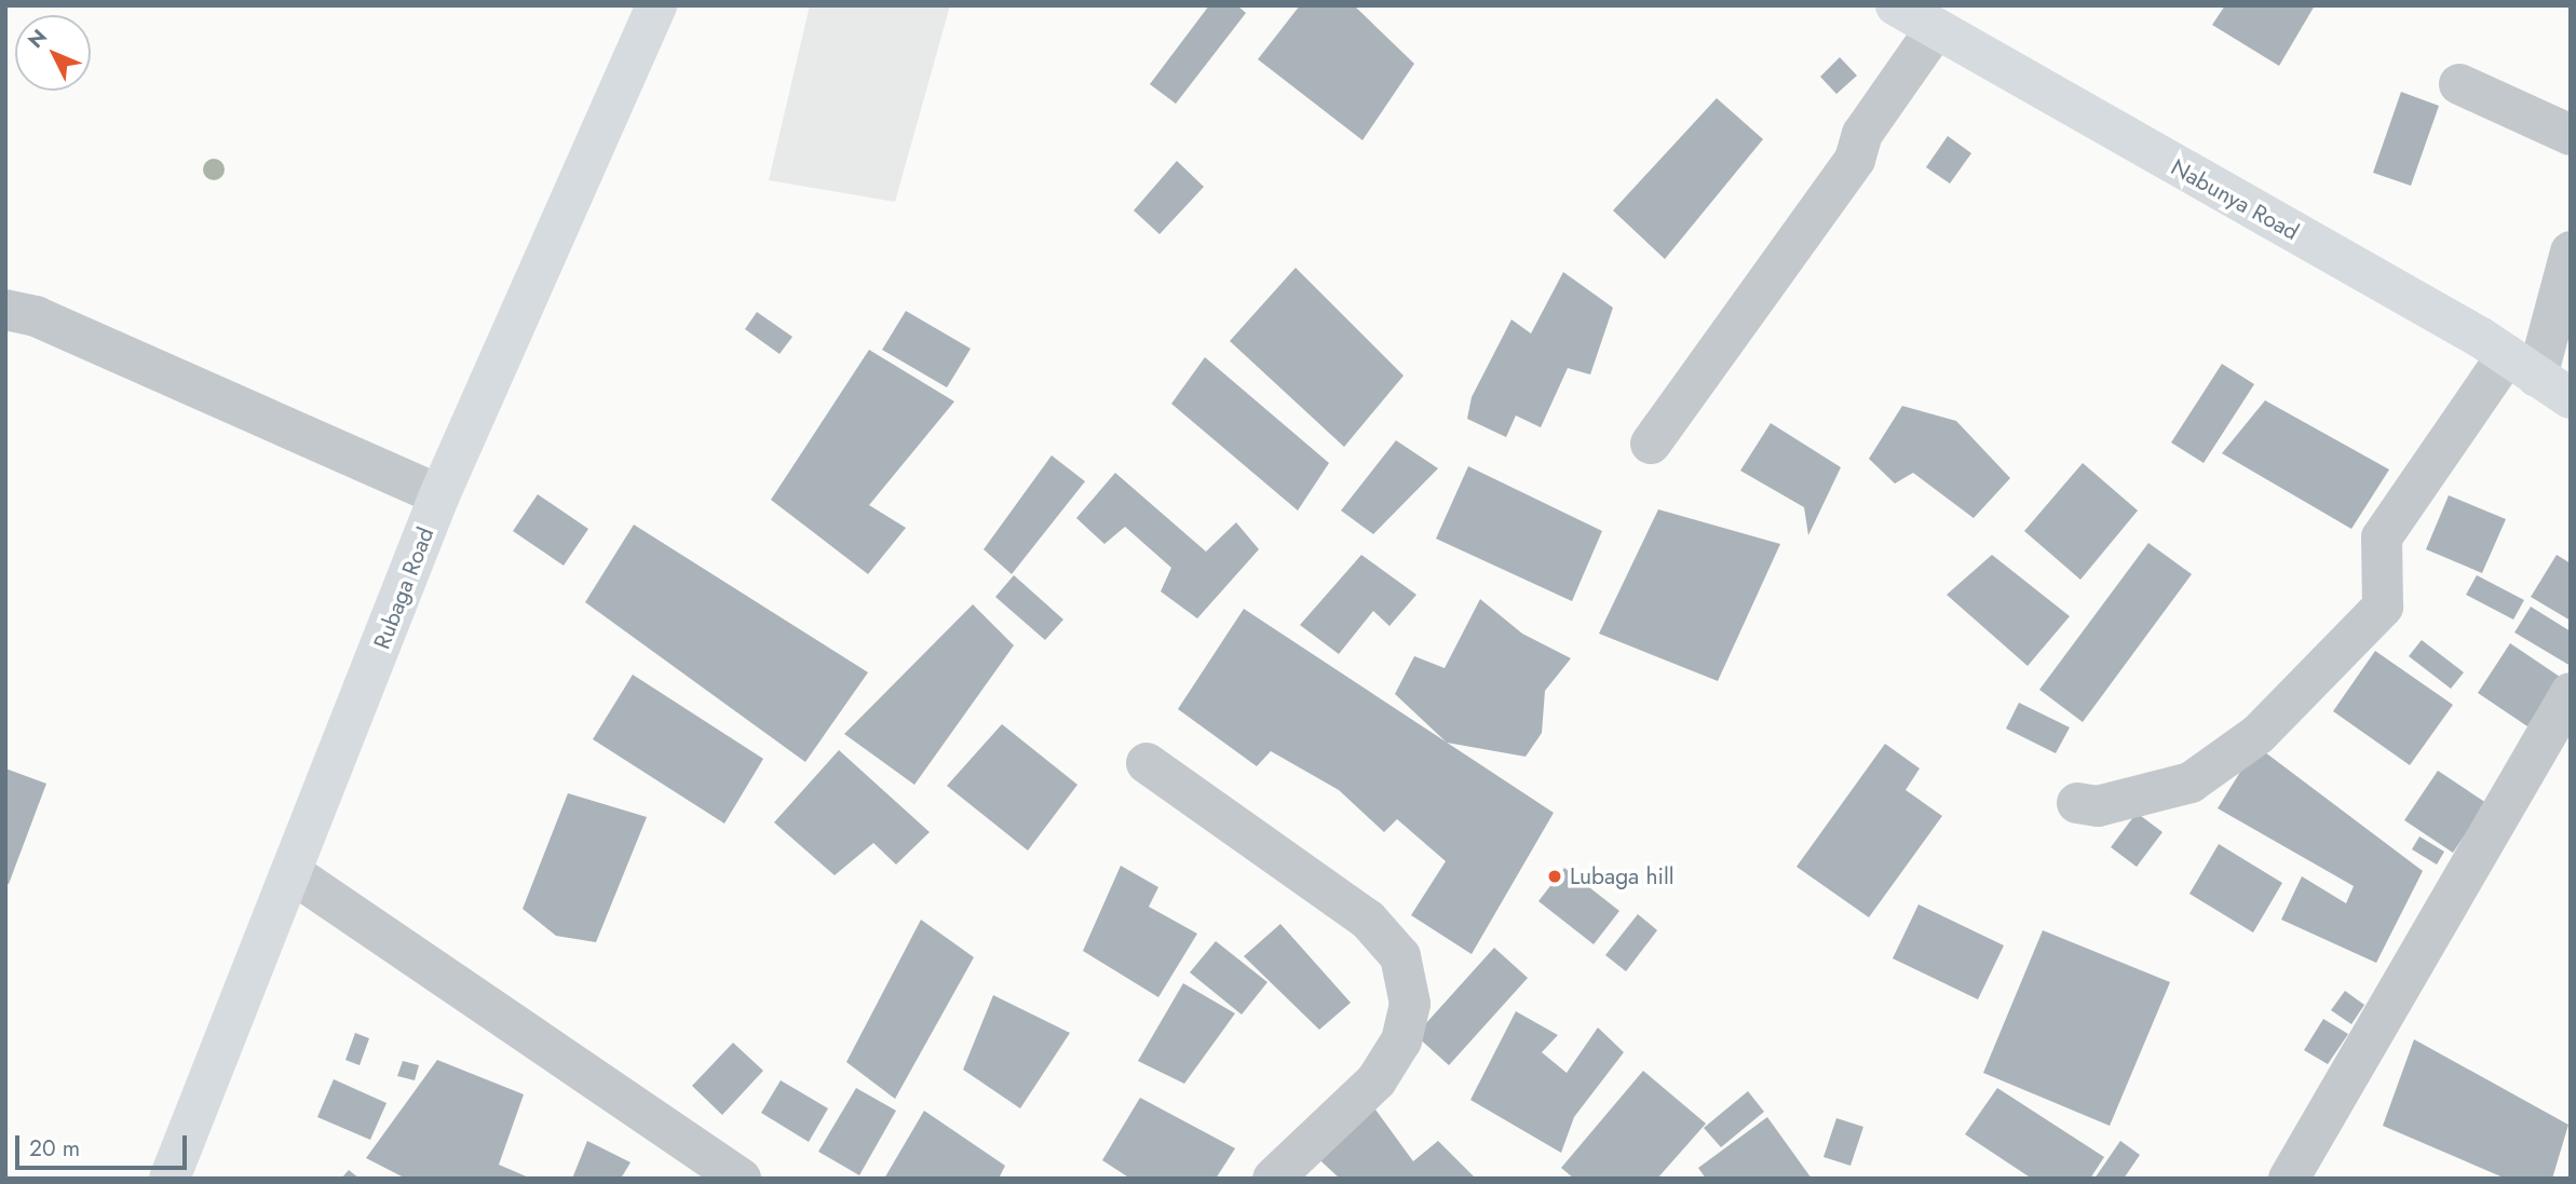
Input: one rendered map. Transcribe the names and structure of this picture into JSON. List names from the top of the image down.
{
  "streets": {
    "main road": ["Nabunya Road", "Rubaga Road"]
  },
  "places": ["Lubaga hill"],
  "scale_bar": "20 m",
  "north": "top left"
}
